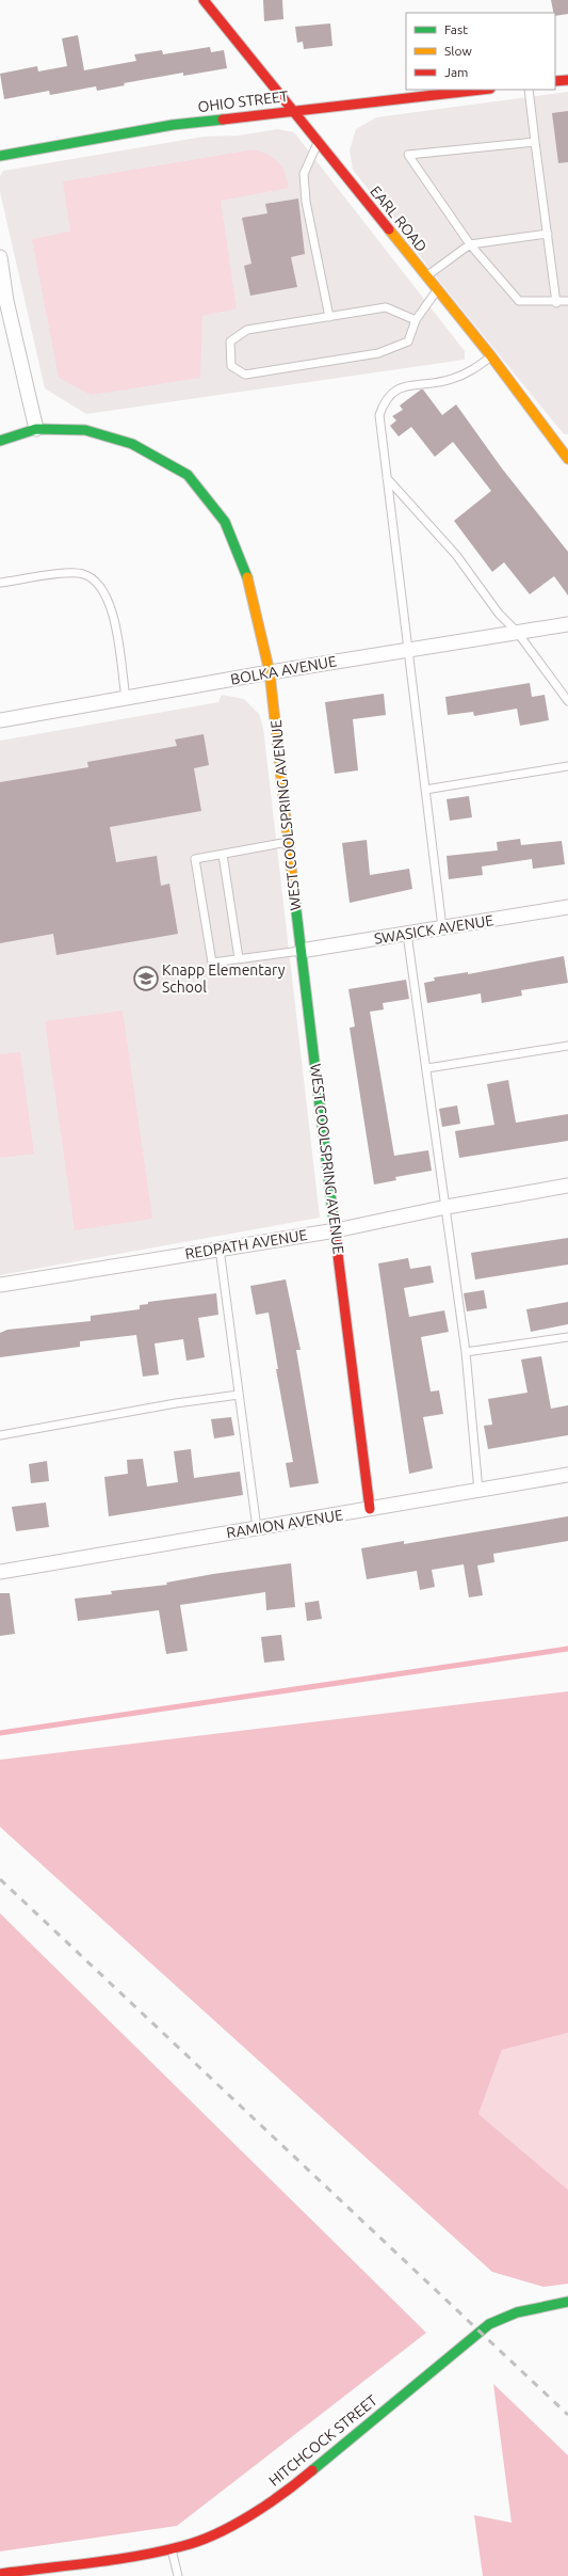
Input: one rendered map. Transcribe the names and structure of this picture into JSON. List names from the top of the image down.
{
  "streets": {
    "street": [
      "OHIO STREET",
      "EARL ROAD",
      "BOLKA AVENUE",
      "WEST COOLSPRING AVENUE",
      "SWASICK AVENUE",
      "REDPATH AVENUE",
      "RAMION AVENUE",
      "HITCHCOCK STREET"
    ]
  },
  "crossings": [
    ["OHIO STREET", "EARL ROAD"],
    ["BOLKA AVENUE", "WEST COOLSPRING AVENUE"],
    ["WEST COOLSPRING AVENUE", "SWASICK AVENUE"],
    ["WEST COOLSPRING AVENUE", "REDPATH AVENUE"],
    ["WEST COOLSPRING AVENUE", "RAMION AVENUE"]
  ],
  "places": {
    "school or university": ["Knapp Elementary School"]
  },
  "legend": ["Fast", "Slow", "Jam"]
}
